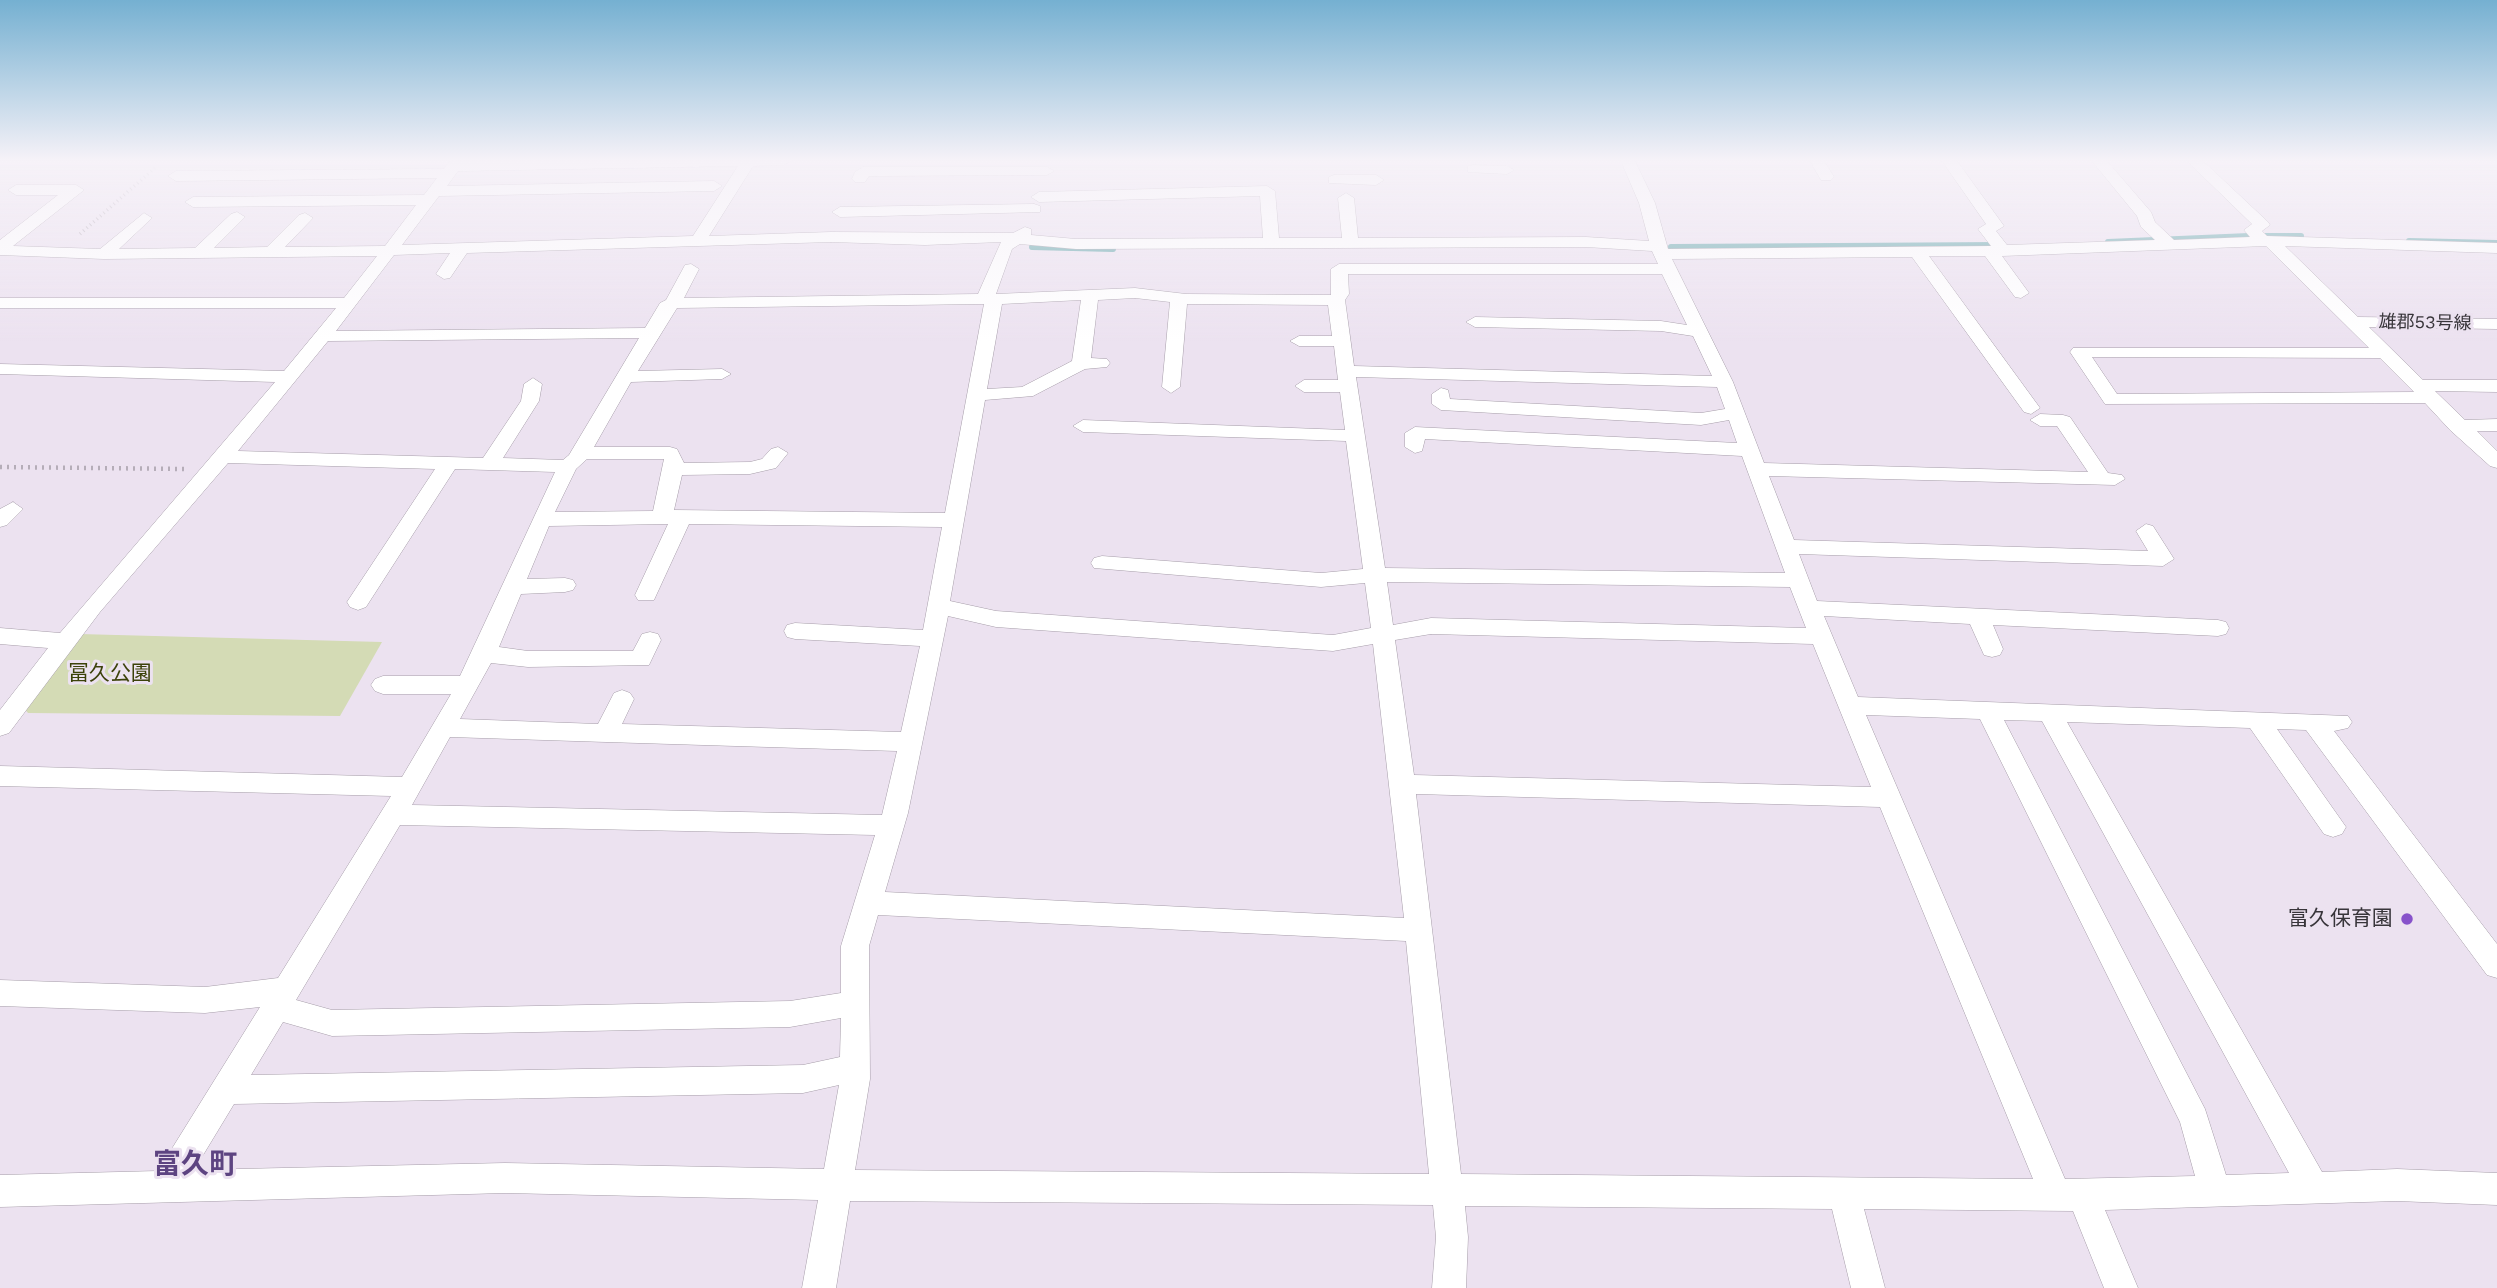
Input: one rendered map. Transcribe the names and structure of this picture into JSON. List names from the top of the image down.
{
  "streets": {
    "street": ["雄郡53号線"]
  },
  "districts": ["富久町"],
  "parks": ["冨久公園"],
  "places": ["富久保育園"]
}
